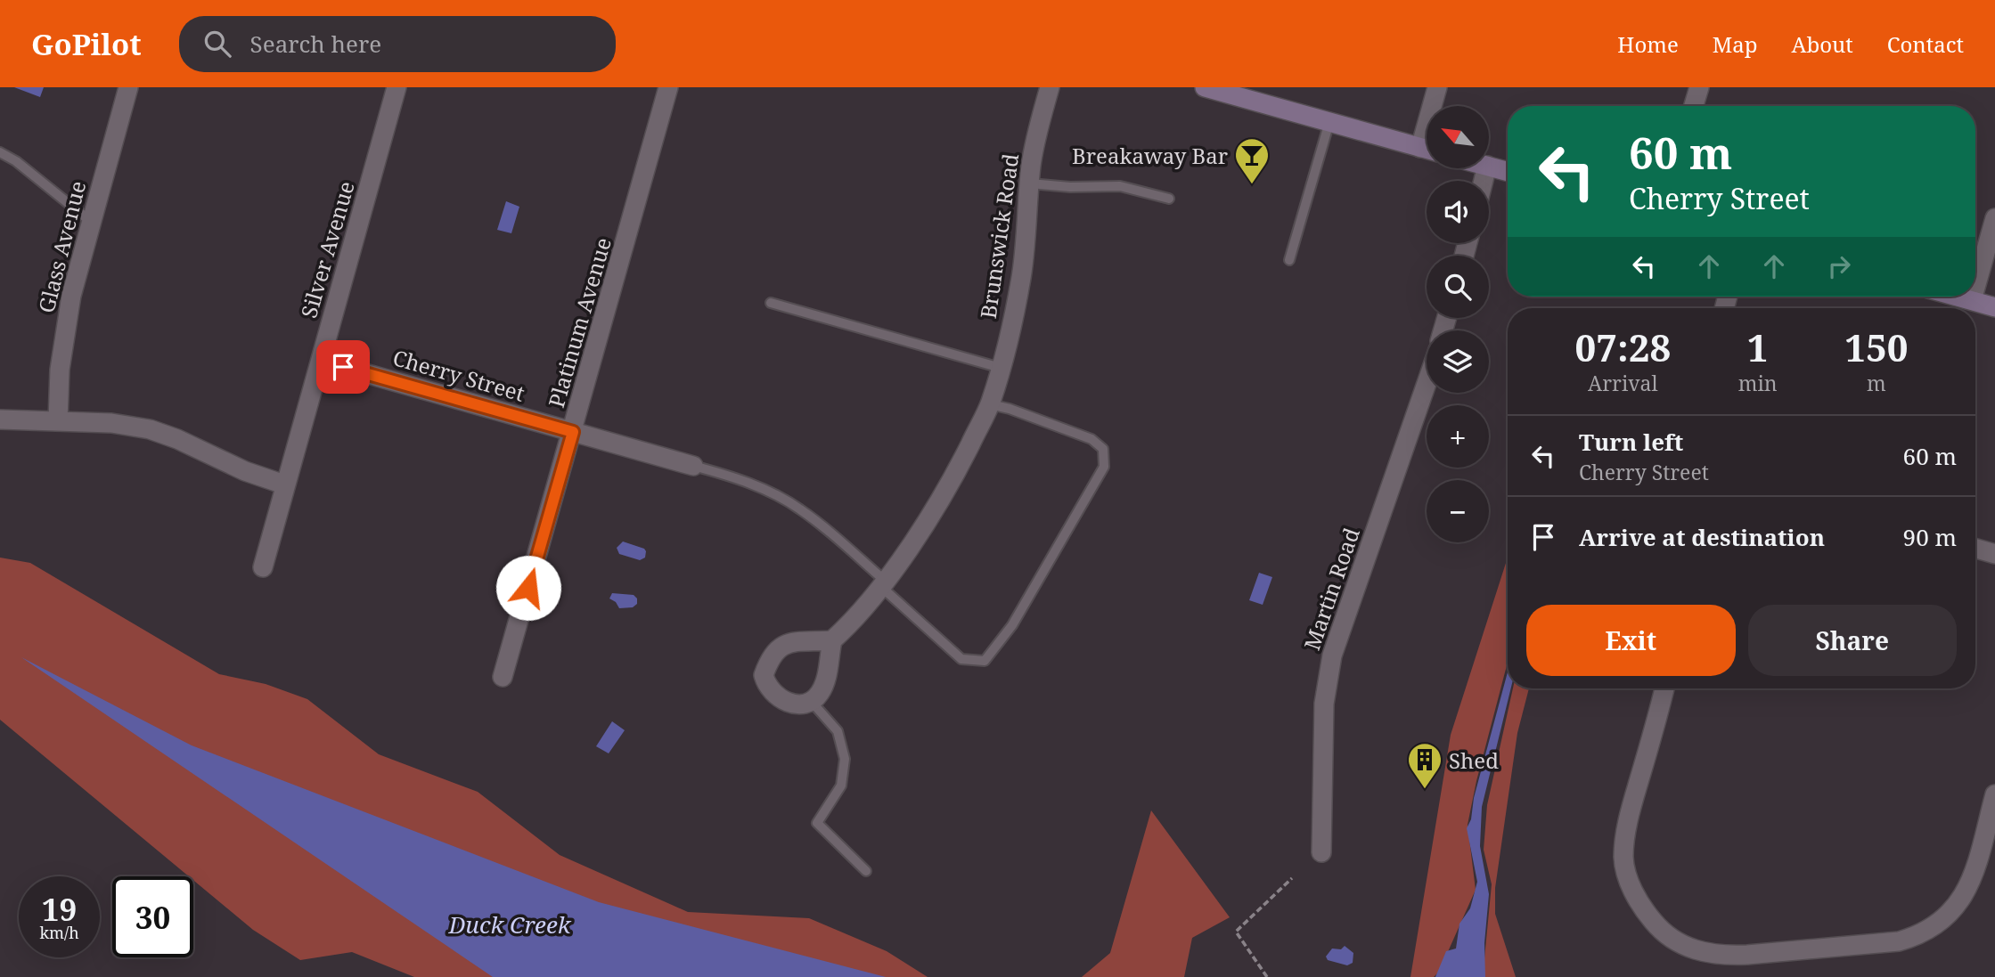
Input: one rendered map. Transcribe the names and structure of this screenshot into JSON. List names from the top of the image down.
{
  "streets": {
    "street": [
      "Brunswick Road",
      "Glass Avenue",
      "Silver Avenue",
      "Platinum Avenue",
      "Cherry Street",
      "Martin Road"
    ]
  },
  "crossings": [
    ["Silver Avenue", "Cherry Street"],
    ["Platinum Avenue", "Cherry Street"]
  ],
  "water": ["Duck Creek"],
  "places": {
    "bar": ["Breakaway Bar"],
    "building": ["Shed"]
  },
  "north": "top left",
  "page": {
    "header": "GoPilot",
    "search": "Search here",
    "nav": [
      "Home",
      "Map",
      "About",
      "Contact"
    ],
    "map_buttons": ["+", "−"],
    "turn": ["60 m", "Cherry Street"],
    "eta": [
      "07:28",
      "Arrival",
      "1",
      "min",
      "150",
      "m"
    ],
    "list": [
      {
        "name": "Turn left",
        "note": "Cherry Street",
        "value": "60 m"
      },
      {
        "name": "Arrive at destination",
        "value": "90 m"
      }
    ],
    "buttons": ["Exit", "Share"],
    "speed": "19 km/h",
    "limit": "30"
  }
}
